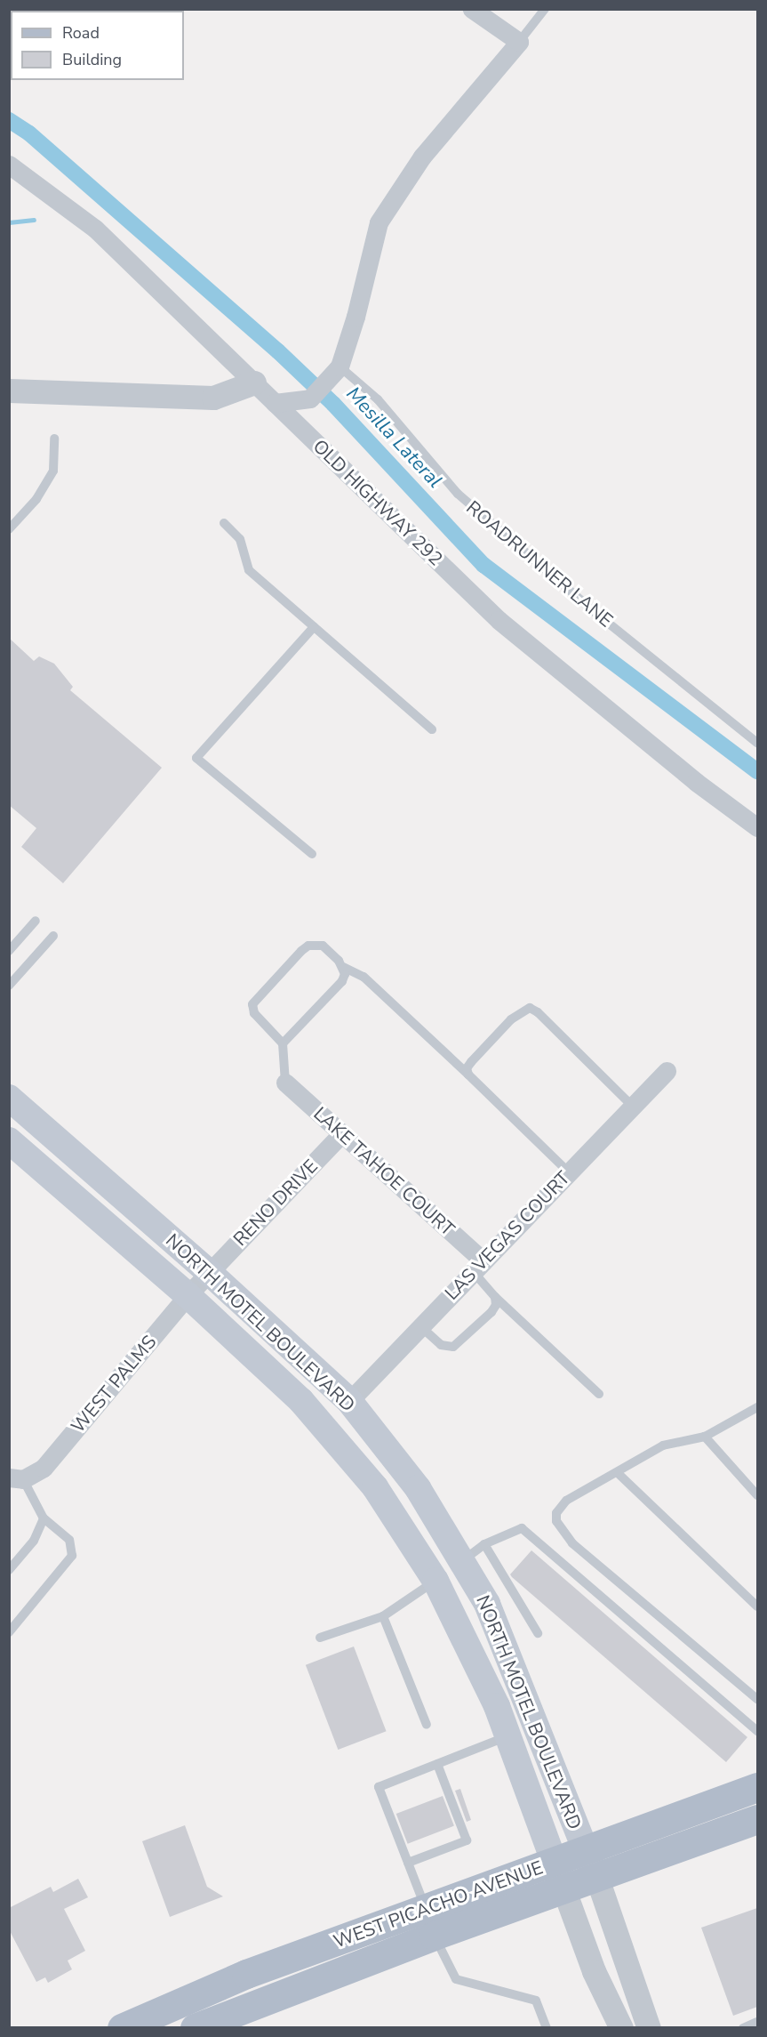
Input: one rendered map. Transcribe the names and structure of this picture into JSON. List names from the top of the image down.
{
  "streets": {
    "main road": ["NORTH MOTEL BOULEVARD", "WEST PICACHO AVENUE"],
    "street": [
      "OLD HIGHWAY 292",
      "LAKE TAHOE COURT",
      "RENO DRIVE",
      "LAS VEGAS COURT",
      "WEST PALMS"
    ],
    "lane": ["ROADRUNNER LANE"]
  },
  "crossings": [
    ["LAKE TAHOE COURT", "RENO DRIVE"],
    ["LAKE TAHOE COURT", "LAS VEGAS COURT"],
    ["RENO DRIVE", "NORTH MOTEL BOULEVARD"],
    ["RENO DRIVE", "WEST PALMS"],
    ["LAS VEGAS COURT", "NORTH MOTEL BOULEVARD"],
    ["NORTH MOTEL BOULEVARD", "WEST PALMS"],
    ["NORTH MOTEL BOULEVARD", "WEST PICACHO AVENUE"]
  ],
  "water": ["Mesilla Lateral"],
  "legend": ["Road", "Building"]
}
